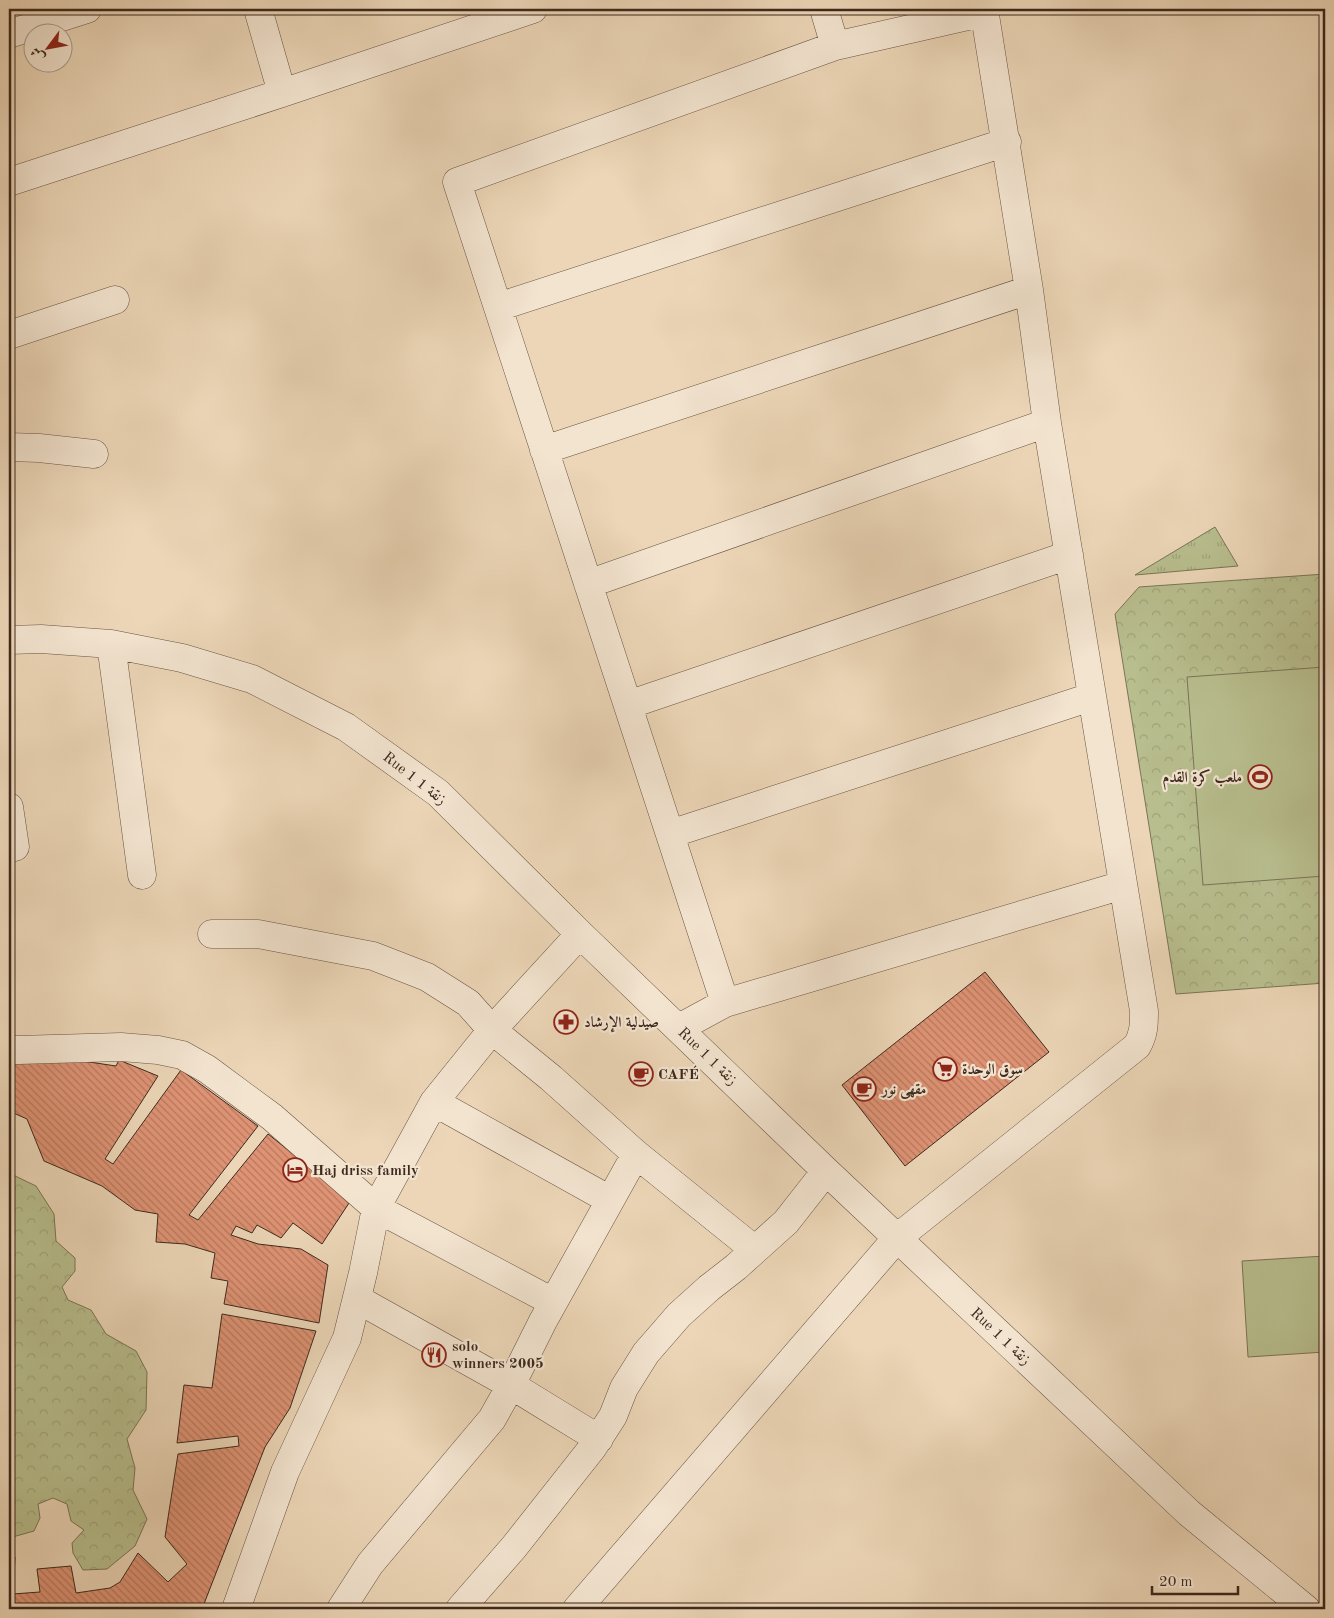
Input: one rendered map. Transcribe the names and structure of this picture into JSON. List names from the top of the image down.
{
  "streets": {
    "street": ["Rue 1 زنقة 1"]
  },
  "places": {
    "sports": ["ملعب كرة القدم"],
    "pharmacy": ["صيدلية الإرشاد"],
    "supermarket": ["سوق الوحدة"],
    "cafe": ["CAFÉ", "مقهى نور"],
    "hotel": ["Haj driss family"],
    "restaurant": ["solo winners 2005"]
  },
  "scale_bar": "20 m",
  "north": "bottom left"
}
